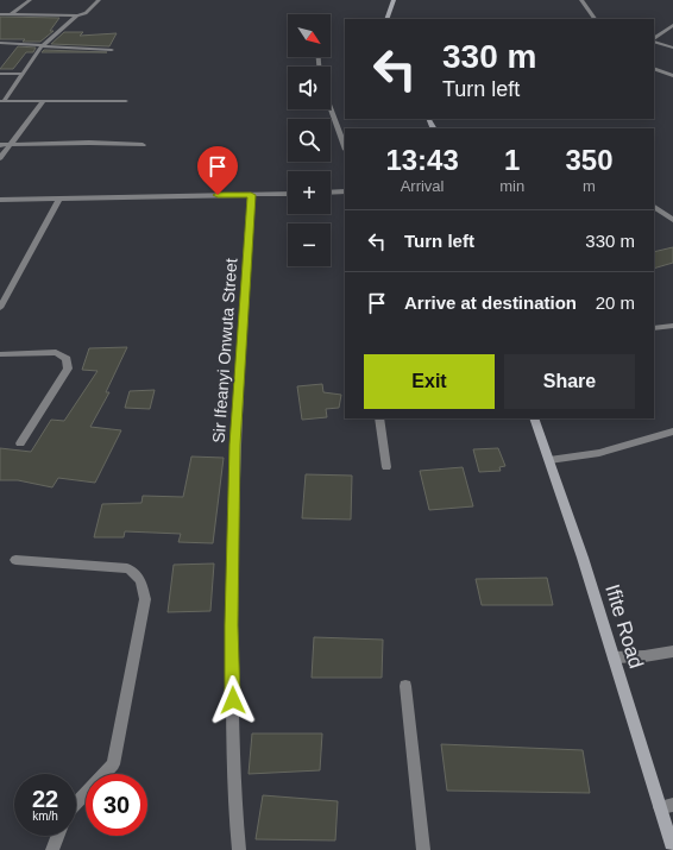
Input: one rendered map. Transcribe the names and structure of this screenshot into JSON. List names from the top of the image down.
{
  "streets": {
    "street": ["Sir Ifeanyi Onwuta Street", "Ifite Road"]
  },
  "north": "bottom right",
  "page": {
    "map_buttons": ["+", "−"],
    "turn": ["330 m", "Turn left"],
    "eta": [
      "13:43",
      "Arrival",
      "1",
      "min",
      "350",
      "m"
    ],
    "list": [
      {
        "name": "Turn left",
        "value": "330 m"
      },
      {
        "name": "Arrive at destination",
        "value": "20 m"
      }
    ],
    "buttons": ["Exit", "Share"],
    "speed": "22 km/h",
    "limit": "30"
  }
}
